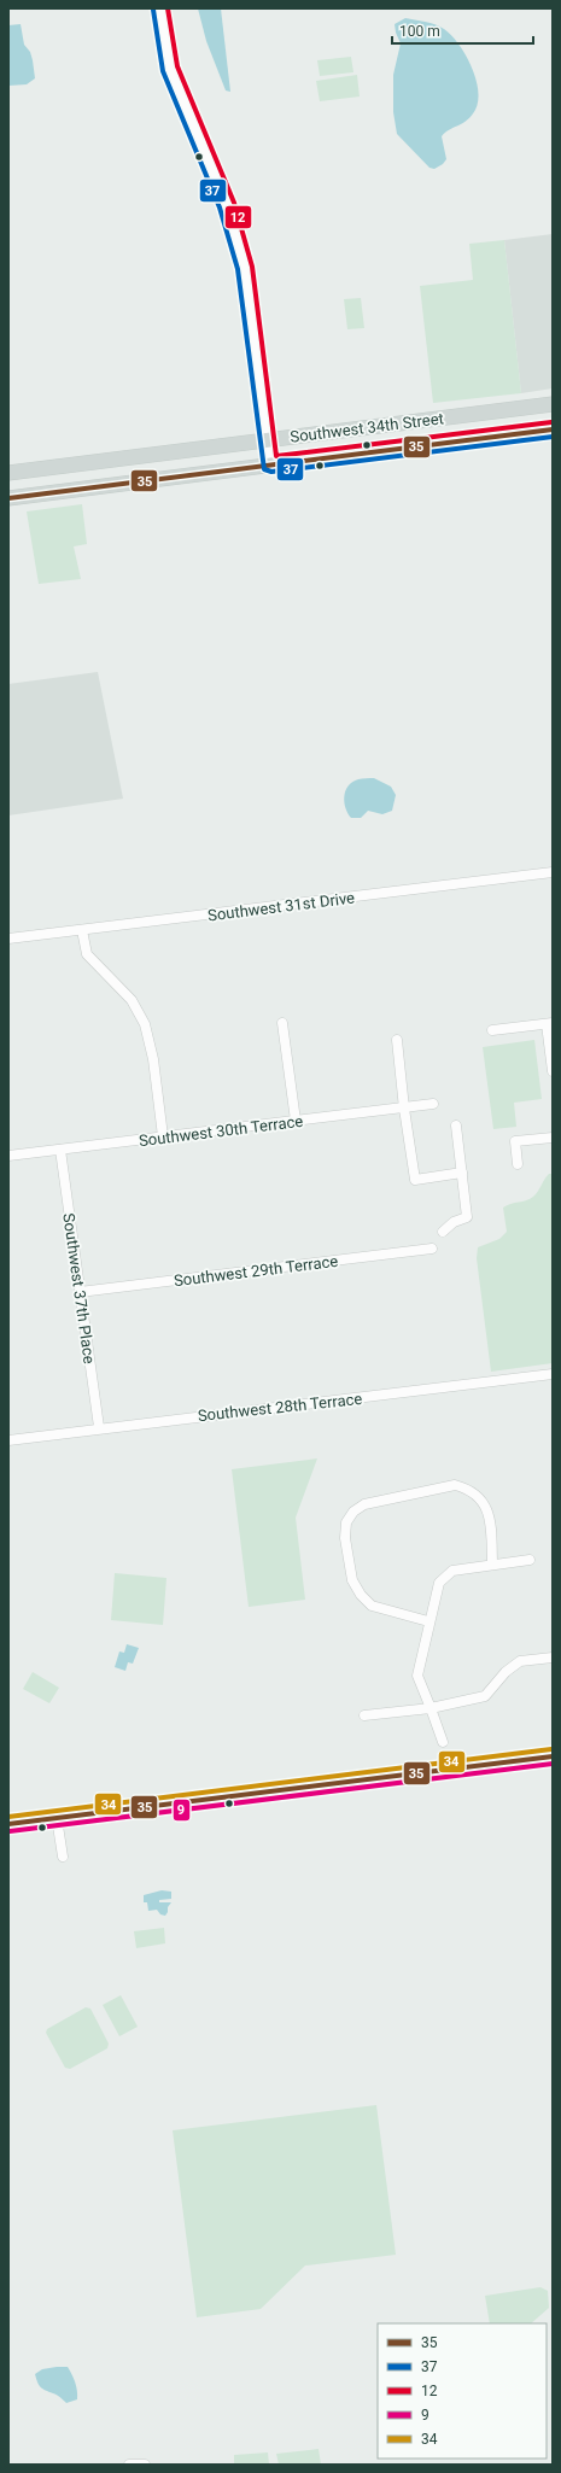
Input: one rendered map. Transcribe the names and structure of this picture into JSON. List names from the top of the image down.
{
  "streets": {
    "main road": ["Southwest 34th Street"],
    "street": [
      "Southwest 31st Drive",
      "Southwest 30th Terrace",
      "Southwest 29th Terrace",
      "Southwest 37th Place",
      "Southwest 28th Terrace"
    ]
  },
  "crossings": [
    ["Southwest 30th Terrace", "Southwest 37th Place"],
    ["Southwest 29th Terrace", "Southwest 37th Place"],
    ["Southwest 37th Place", "Southwest 28th Terrace"]
  ],
  "lines": [
    "transit line 12",
    "transit line 37",
    "transit line 35",
    "transit line 34",
    "transit line 9"
  ],
  "legend": [
    "35",
    "37",
    "12",
    "9",
    "34"
  ],
  "scale_bar": "100 m"
}
